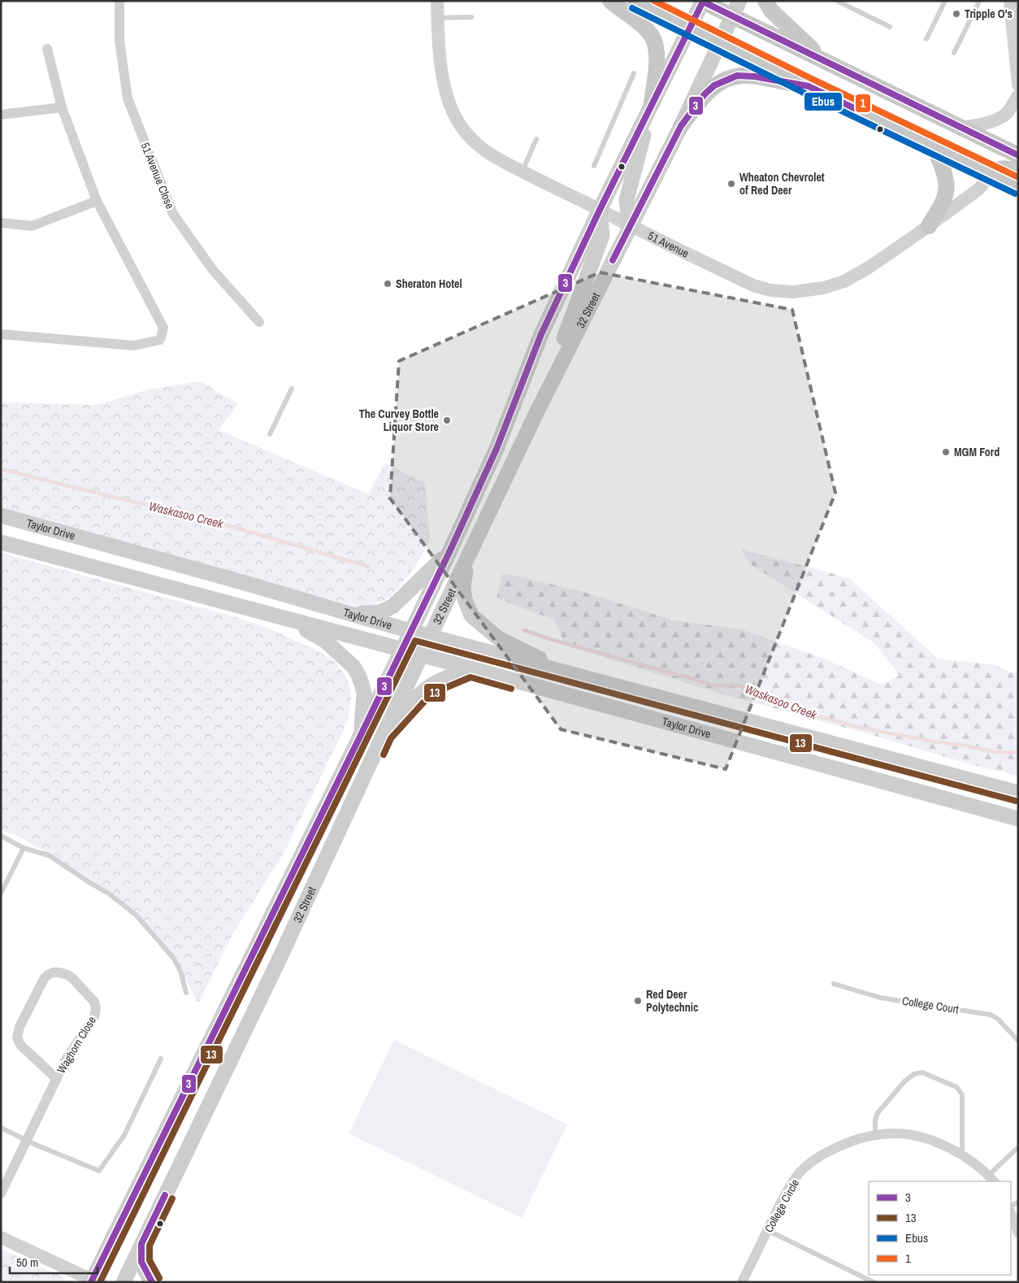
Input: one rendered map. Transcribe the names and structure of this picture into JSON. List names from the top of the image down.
{
  "streets": {
    "main road": ["32 Street", "Taylor Drive"],
    "street": [
      "51 Avenue Close",
      "51 Avenue",
      "Waghorn Close",
      "College Circle"
    ],
    "lane": ["College Court"]
  },
  "crossings": [
    ["51 Avenue", "32 Street"],
    ["32 Street", "Taylor Drive"]
  ],
  "water": ["Waskasoo Creek"],
  "places": [
    "Tripple O's",
    "Wheaton Chevrolet of Red Deer",
    "Sheraton Hotel",
    "The Curvey Bottle Liquor Store",
    "MGM Ford",
    "Red Deer Polytechnic"
  ],
  "lines": [
    "transit line 1",
    "transit line 3",
    "transit line Ebus",
    "transit line 13"
  ],
  "legend": [
    "3",
    "13",
    "Ebus",
    "1"
  ],
  "scale_bar": "50 m"
}
